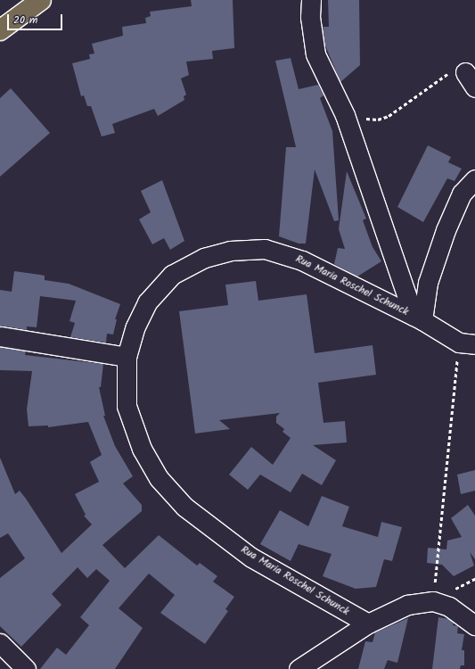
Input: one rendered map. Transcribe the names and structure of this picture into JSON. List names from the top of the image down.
{
  "streets": {
    "street": ["Rua Maria Roschel Schunck"]
  },
  "scale_bar": "20 m"
}
